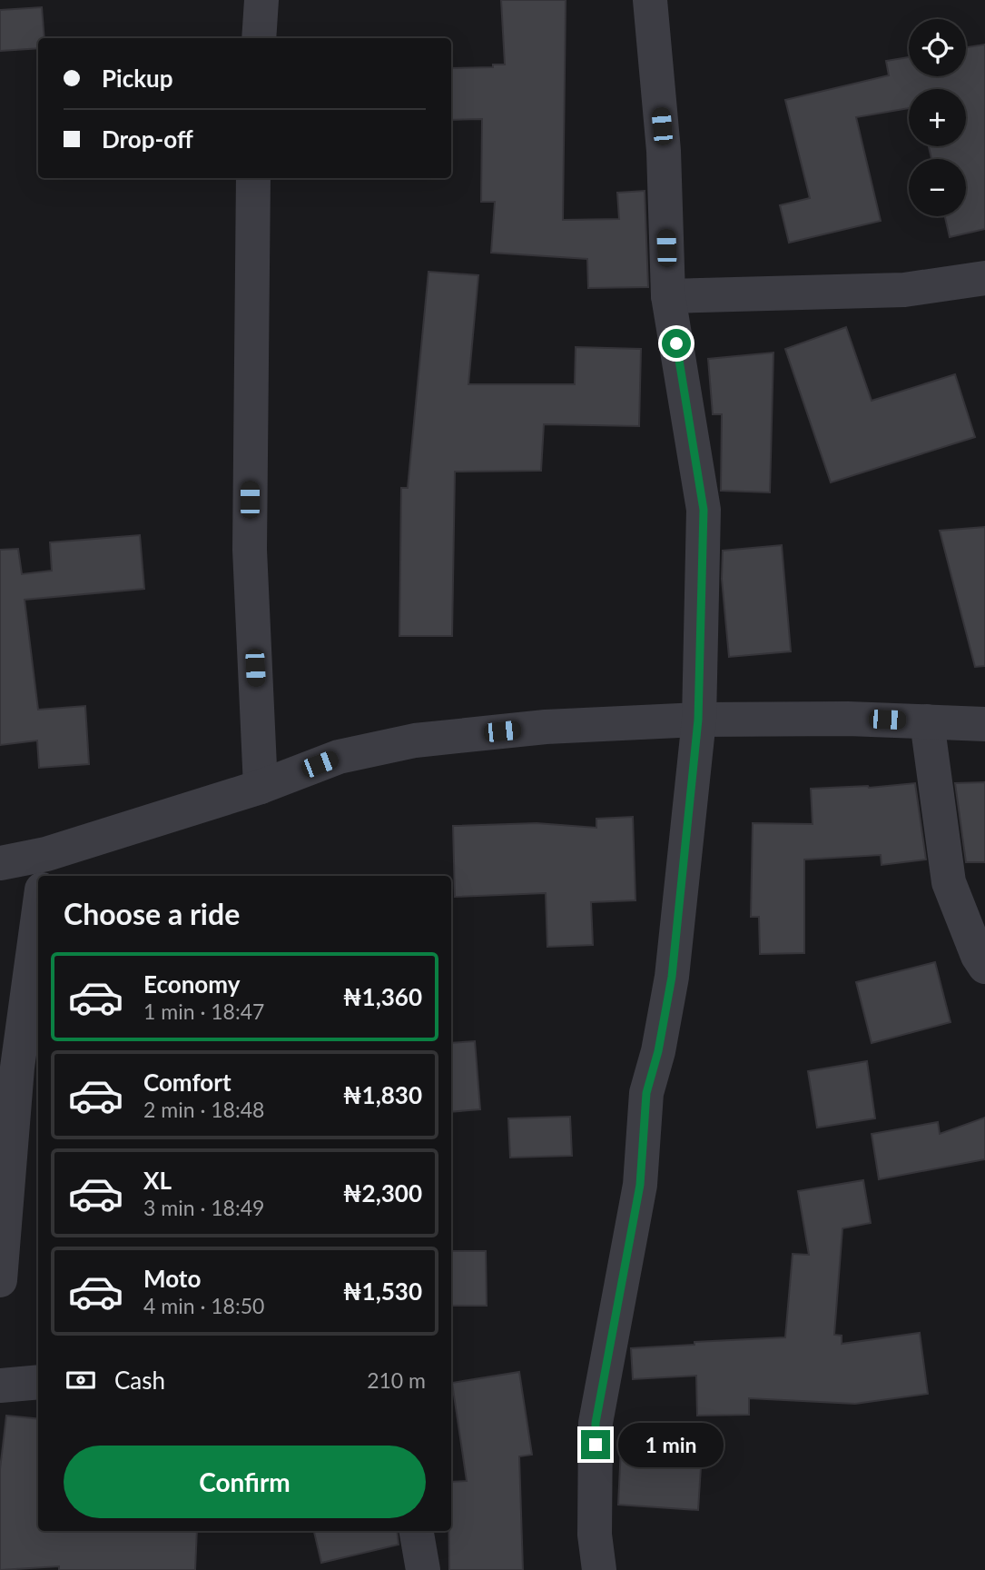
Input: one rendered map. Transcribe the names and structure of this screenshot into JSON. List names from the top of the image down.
{
  "page": {
    "map_buttons": ["+", "−"],
    "banner": ["Pickup", "Drop-off"],
    "heading": "Choose a ride",
    "list": [
      {
        "name": "Economy",
        "note": "1 min · 18:47",
        "value": "₦1,360"
      },
      {
        "name": "Comfort",
        "note": "2 min · 18:48",
        "value": "₦1,830"
      },
      {
        "name": "XL",
        "note": "3 min · 18:49",
        "value": "₦2,300"
      },
      {
        "name": "Moto",
        "note": "4 min · 18:50",
        "value": "₦1,530"
      }
    ],
    "pay": ["Cash", "210 m"],
    "bubble": "1 min",
    "buttons": "Confirm"
  }
}
